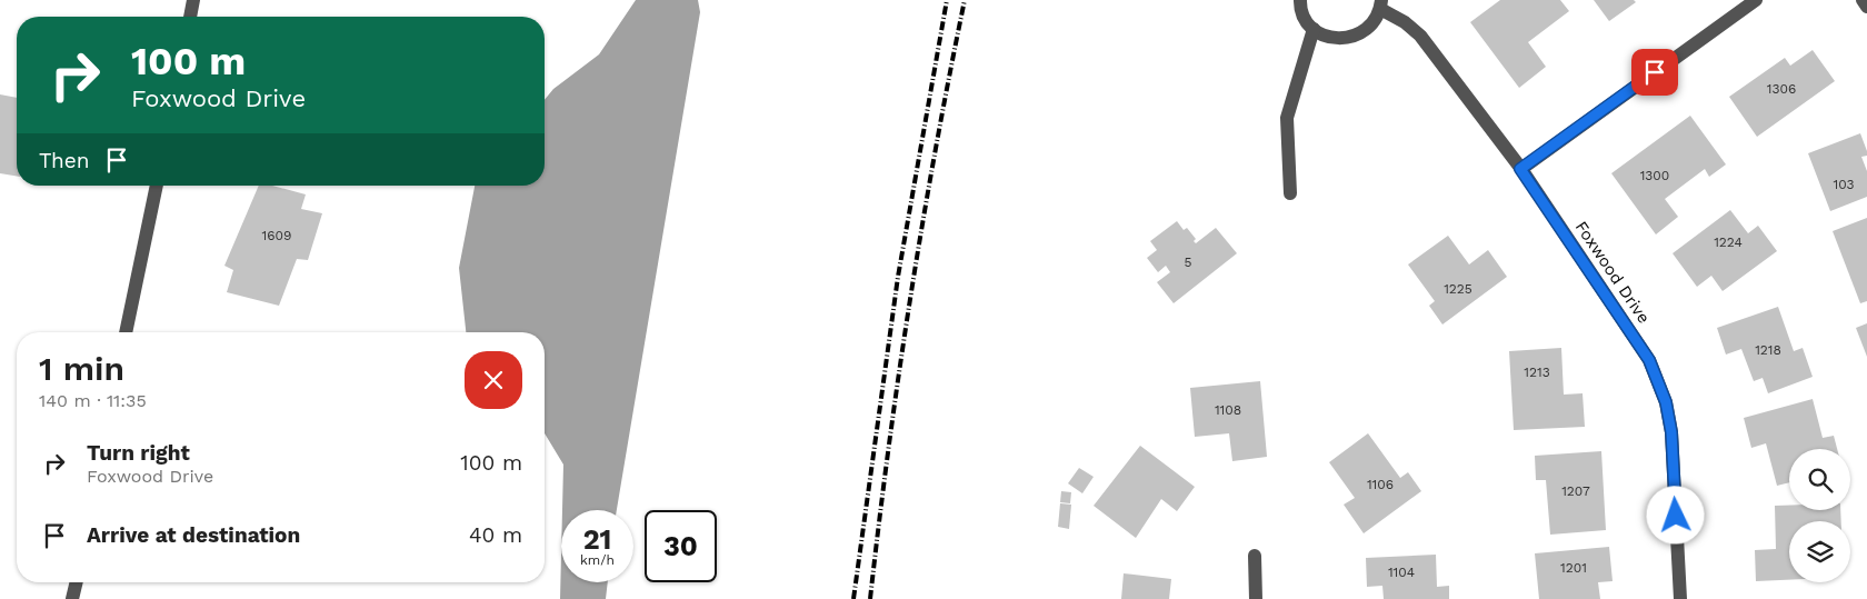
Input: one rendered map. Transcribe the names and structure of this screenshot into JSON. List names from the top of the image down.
{
  "streets": {
    "street": ["Foxwood Drive"]
  },
  "house_numbers": [
    "1306",
    "1300",
    "103",
    "1609",
    "1224",
    "5",
    "1225",
    "1218",
    "1213",
    "1108",
    "1106",
    "1207",
    "1201",
    "1104"
  ],
  "page": {
    "turn": ["100 m", "Foxwood Drive"],
    "then": "Then",
    "heading": ["1 min", "140 m · 11:35"],
    "list": [
      {
        "name": "Turn right",
        "note": "Foxwood Drive",
        "value": "100 m"
      },
      {
        "name": "Arrive at destination",
        "value": "40 m"
      }
    ],
    "speed": "21 km/h",
    "limit": "30"
  }
}
